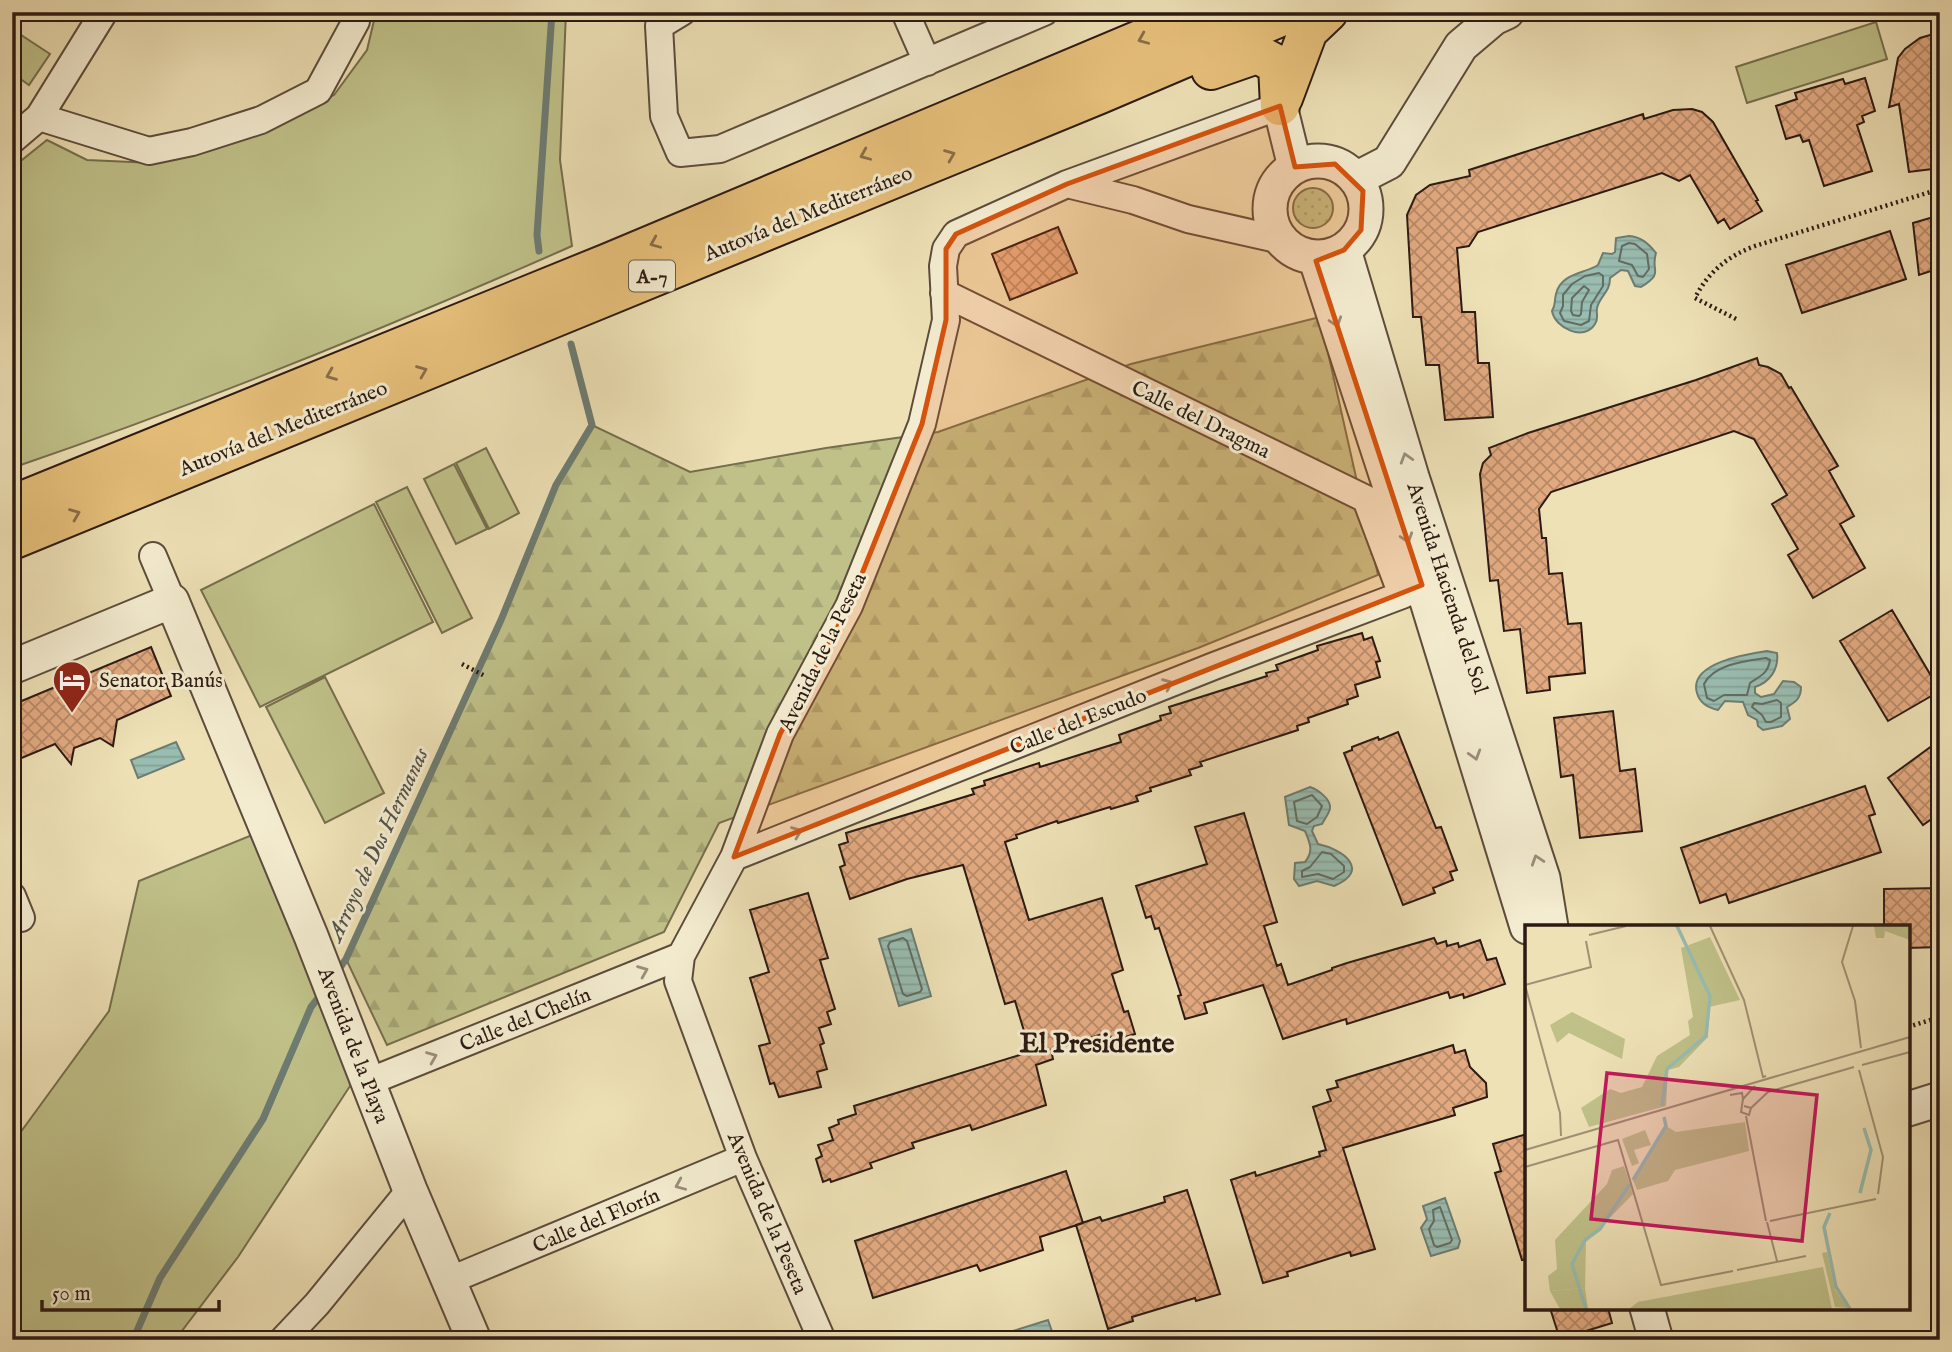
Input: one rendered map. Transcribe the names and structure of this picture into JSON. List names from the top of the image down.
{
  "streets": {
    "highway": ["Autovía del Mediterráneo", "A-7"],
    "street": [
      "Calle del Dragma",
      "Avenida Hacienda del Sol",
      "Avenida de la Peseta",
      "Calle del Escudo",
      "Calle del Chelín",
      "Avenida de la Playa",
      "Calle del Florín"
    ]
  },
  "crossings": [
    ["Calle del Dragma", "Avenida Hacienda del Sol"],
    ["Calle del Dragma", "Avenida de la Peseta"],
    ["Calle del Dragma", "Calle del Escudo"],
    ["Avenida Hacienda del Sol", "Calle del Escudo"],
    ["Avenida de la Peseta", "Calle del Escudo"],
    ["Avenida de la Peseta", "Calle del Chelín"],
    ["Avenida de la Peseta", "Calle del Florín"],
    ["Calle del Chelín", "Avenida de la Playa"],
    ["Avenida de la Playa", "Calle del Florín"]
  ],
  "one_way": ["Calle del Escudo", "Calle del Chelín", "Calle del Florín"],
  "districts": ["El Presidente"],
  "water": ["Arroyo de Dos Hermanas"],
  "places": {
    "hotel": ["Senator Banús"]
  },
  "scale_bar": "50 m"
}
